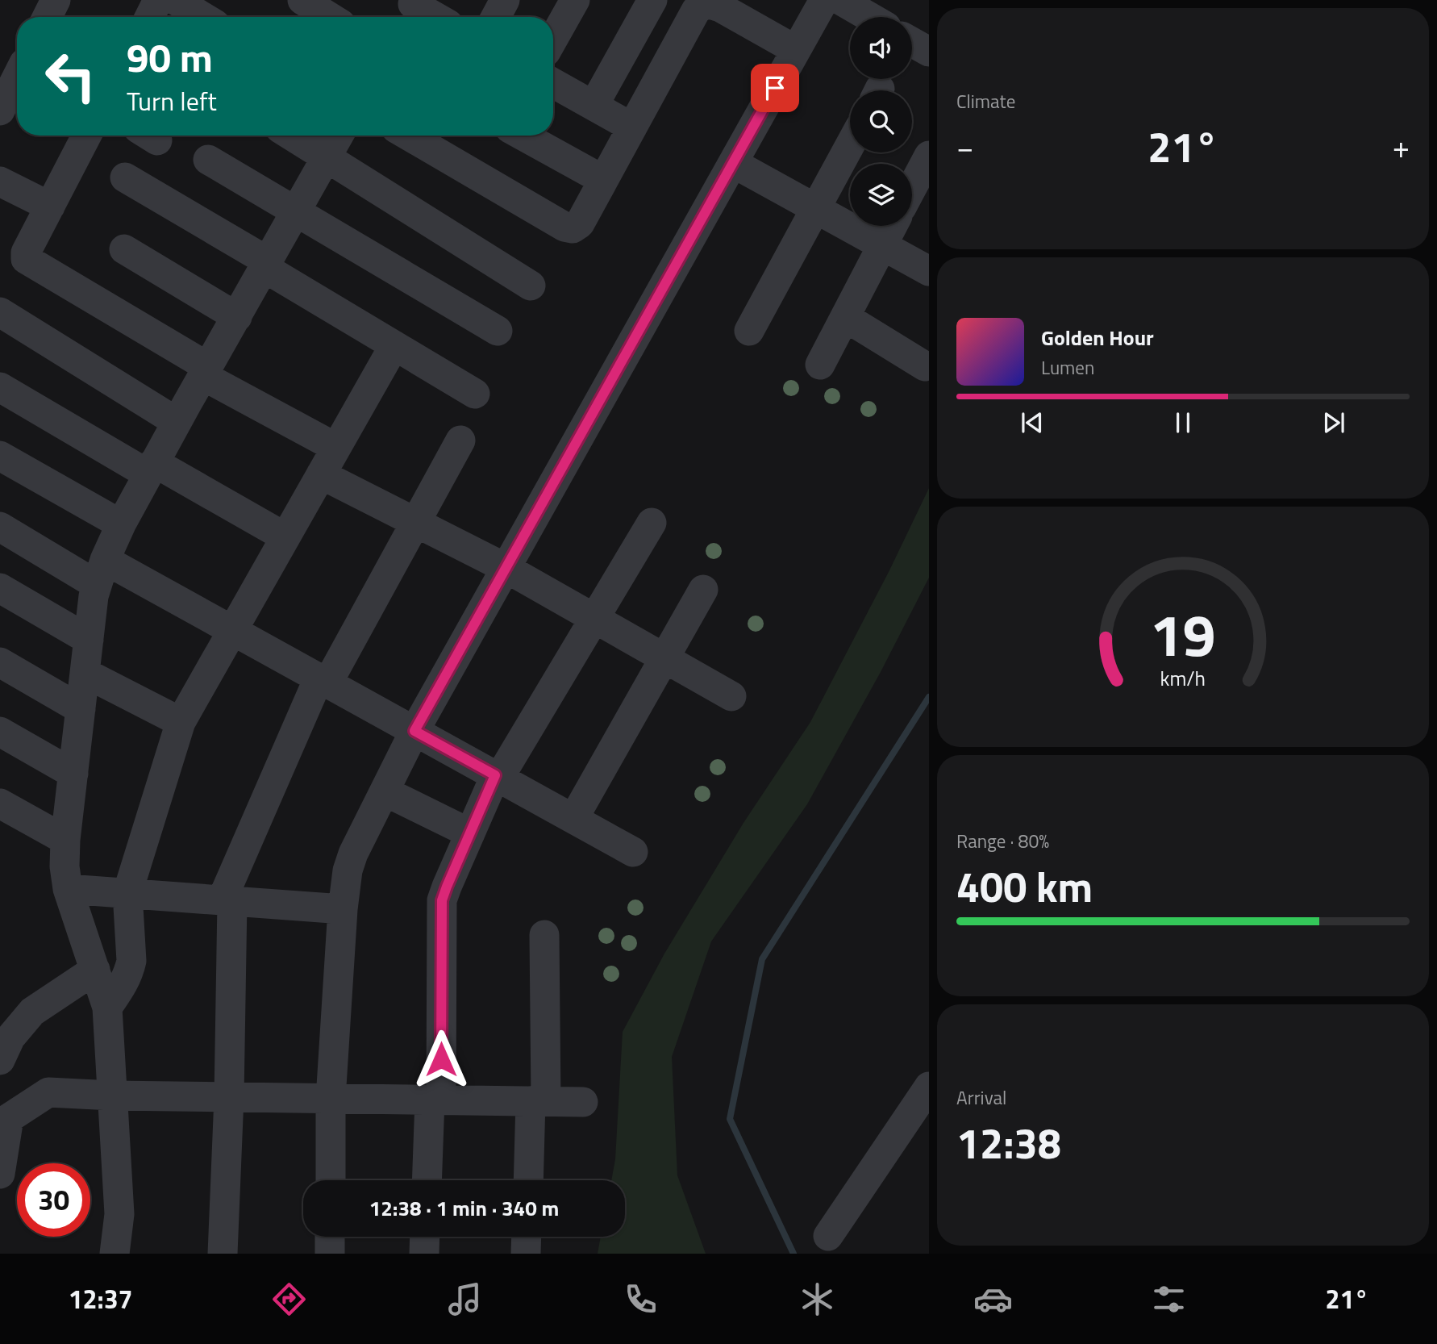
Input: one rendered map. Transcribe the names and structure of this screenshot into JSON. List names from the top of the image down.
{
  "page": {
    "tile": [
      "Climate",
      ["Range · 80%", "400 km"],
      ["Arrival", "12:38"]
    ],
    "turn": ["90 m", "Turn left"],
    "heat": ["−", "21°", "+"],
    "song": ["Golden Hour", "Lumen"],
    "limit": "30",
    "trip": "12:38 · 1 min · 340 m",
    "tabs": ["12:37", "21°"],
    "gauge": ["19", "km/h"]
  }
}
